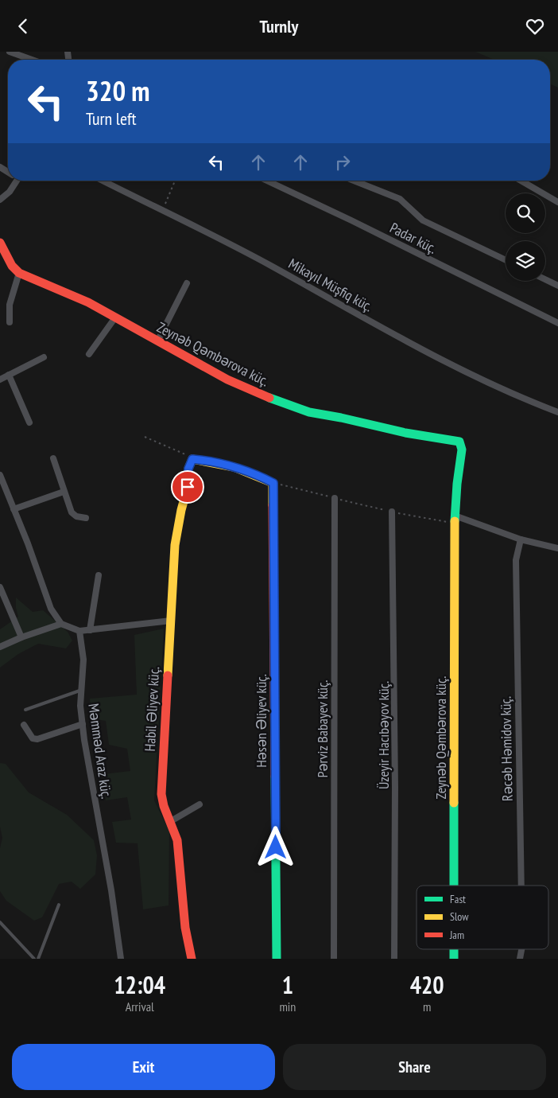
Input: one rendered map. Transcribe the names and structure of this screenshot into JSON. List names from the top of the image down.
{
  "streets": {
    "street": [
      "Padar küç.",
      "Mikayıl Müşfiq küç.",
      "Zeynəb Qəmbərova küç.",
      "Habil Əliyev küç.",
      "Həsən Əliyev küç.",
      "Pərviz Babayev küç.",
      "Üzeyir Hacıbəyov küç.",
      "Rəcəb Həmidov küç.",
      "Məmməd Araz küç."
    ]
  },
  "legend": ["Fast", "Slow", "Jam"],
  "page": {
    "header": "Turnly",
    "turn": ["320 m", "Turn left"],
    "eta": [
      "12:04",
      "Arrival",
      "1",
      "min",
      "420",
      "m"
    ],
    "buttons": ["Exit", "Share"]
  }
}
